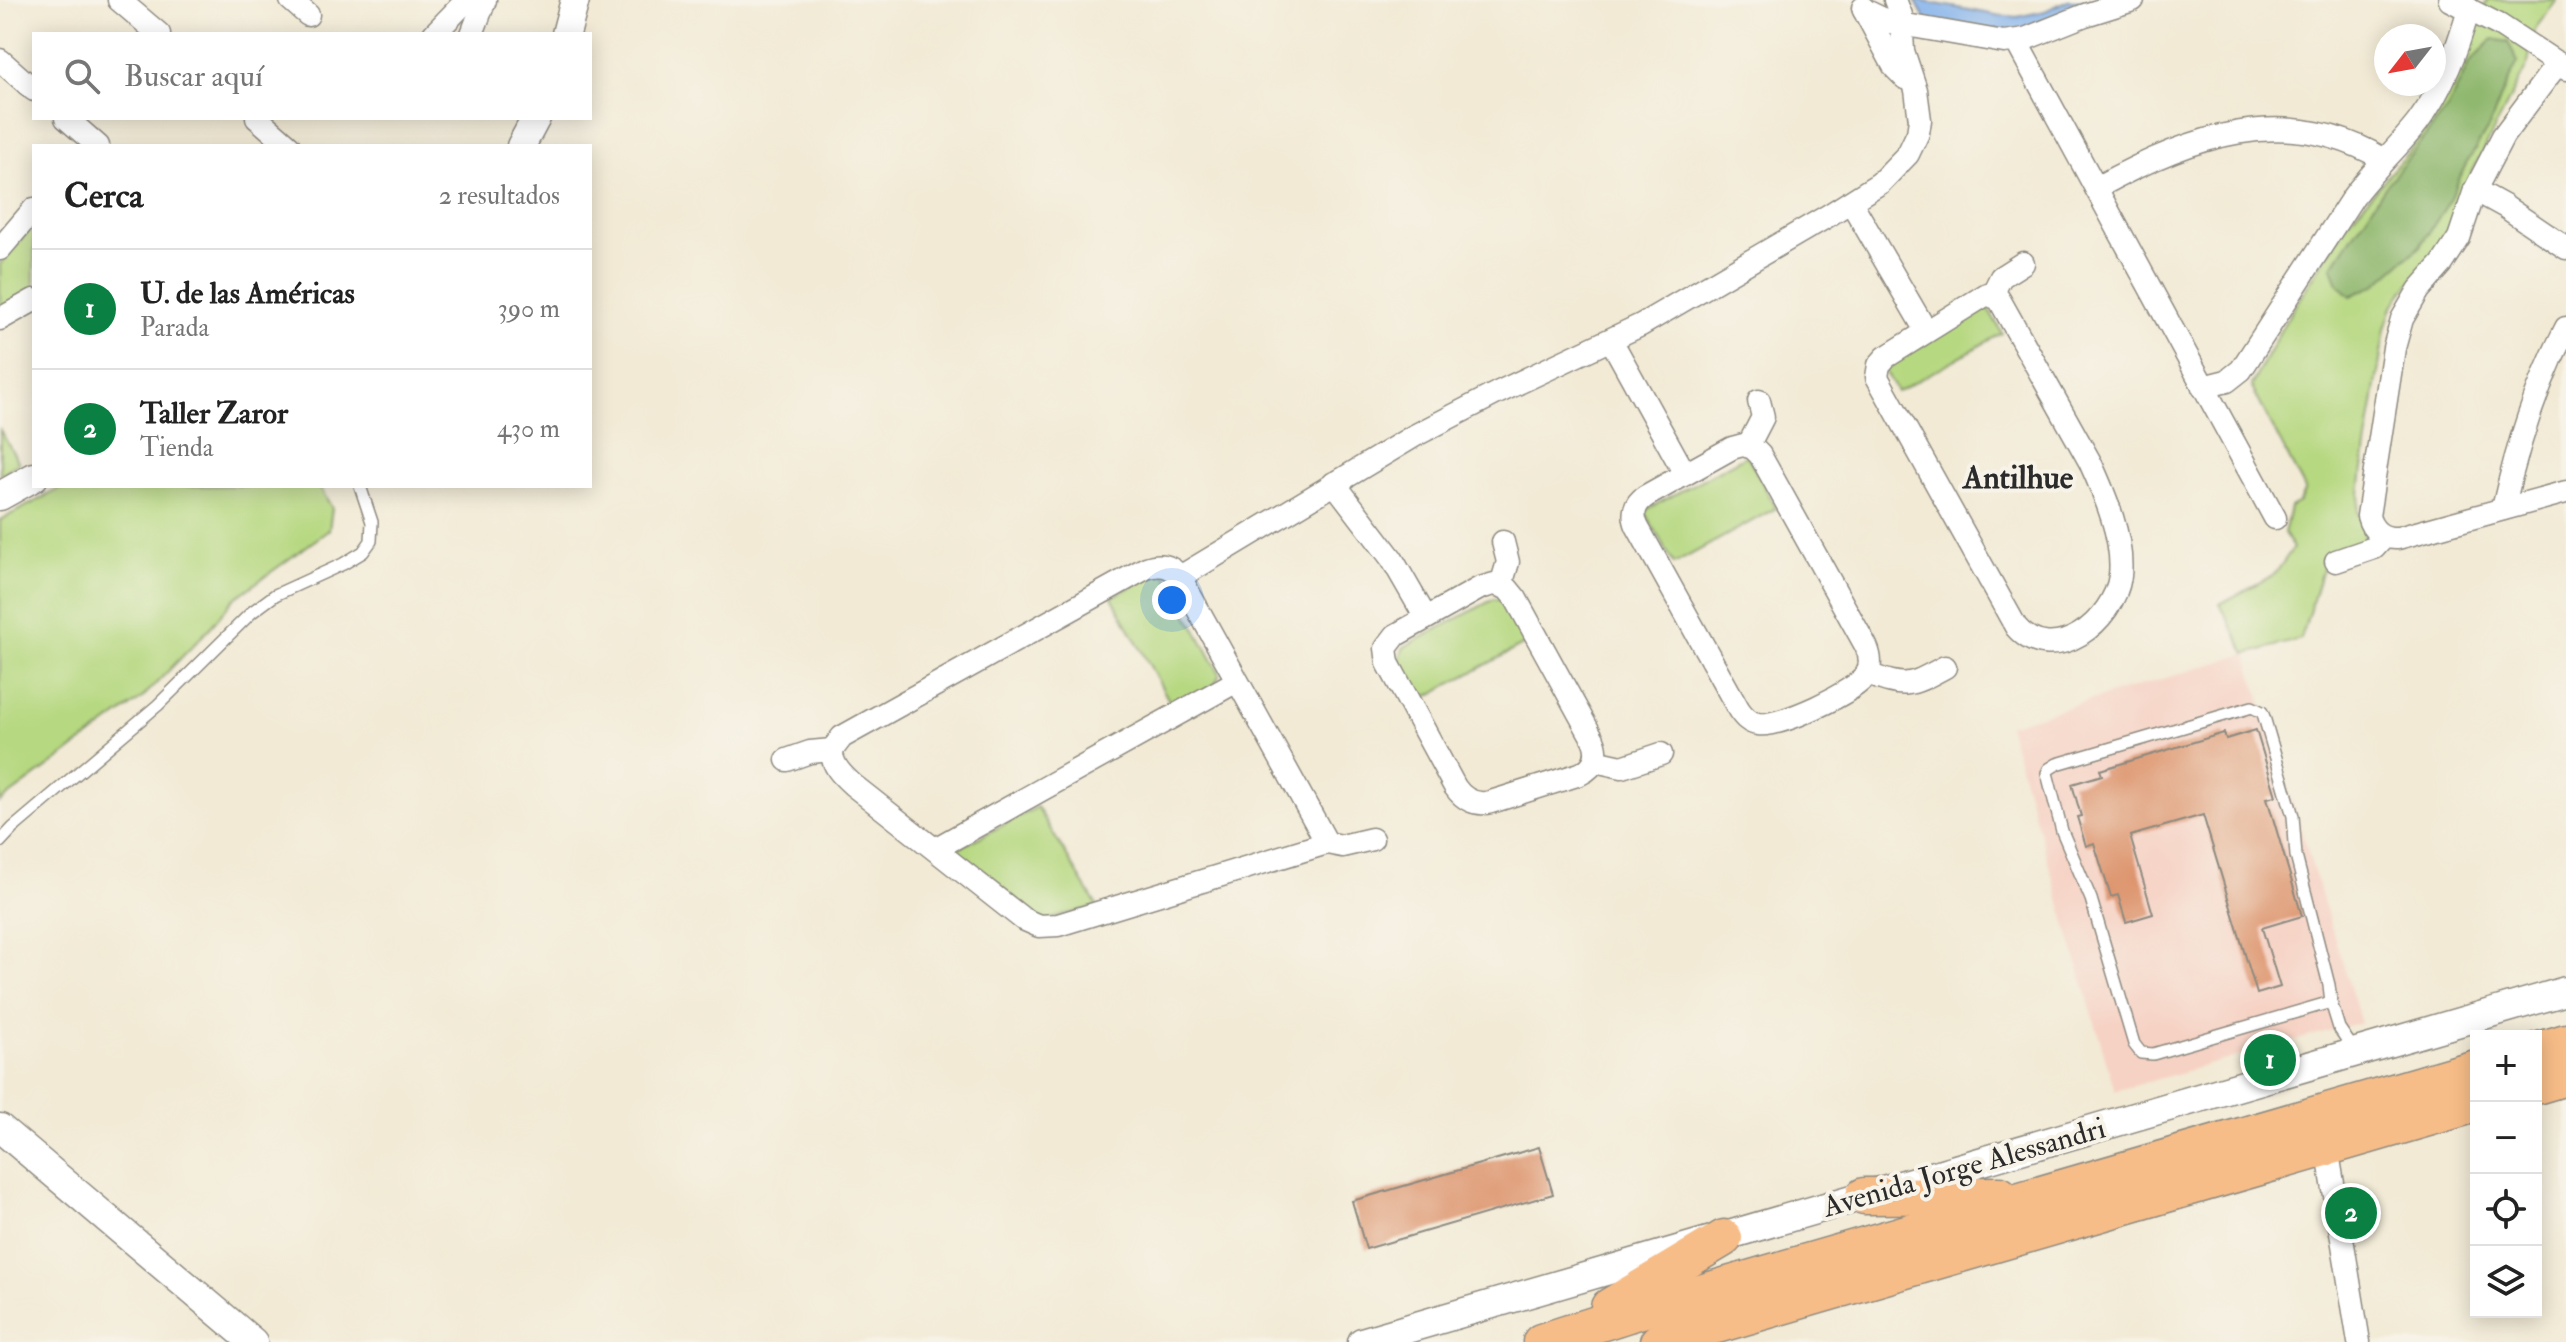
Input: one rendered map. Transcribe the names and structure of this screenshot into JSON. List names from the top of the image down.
{
  "streets": {
    "highway": ["Avenida Jorge Alessandri"]
  },
  "districts": ["Antilhue"],
  "north": "bottom left",
  "page": {
    "search": "Buscar aquí",
    "heading": ["Cerca", "2 resultados"],
    "list": [
      {
        "mark": "1",
        "name": "U. de las Américas",
        "note": "Parada",
        "value": "390 m"
      },
      {
        "mark": "2",
        "name": "Taller Zaror",
        "note": "Tienda",
        "value": "430 m"
      }
    ],
    "map_buttons": ["+", "−"],
    "pins": ["1", "2"]
  }
}
